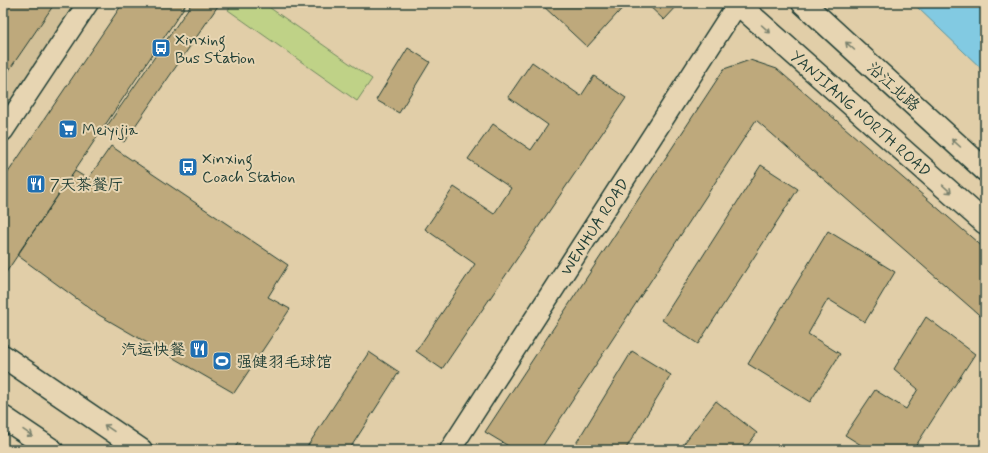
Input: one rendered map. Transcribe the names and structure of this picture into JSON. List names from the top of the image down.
{
  "streets": {
    "main road": ["沿江北路", "YANJIANG NORTH ROAD"],
    "street": ["WENHUA ROAD"]
  },
  "crossings": [
    ["YANJIANG NORTH ROAD", "WENHUA ROAD"]
  ],
  "one_way": ["沿江北路", "YANJIANG NORTH ROAD"],
  "places": {
    "bus stop": ["Xinxing Bus Station", "Xinxing Coach Station"],
    "supermarket": ["Meiyijia"],
    "restaurant": ["7天茶餐厅", "汽运快餐"],
    "sports": ["强健羽毛球馆"]
  }
}
